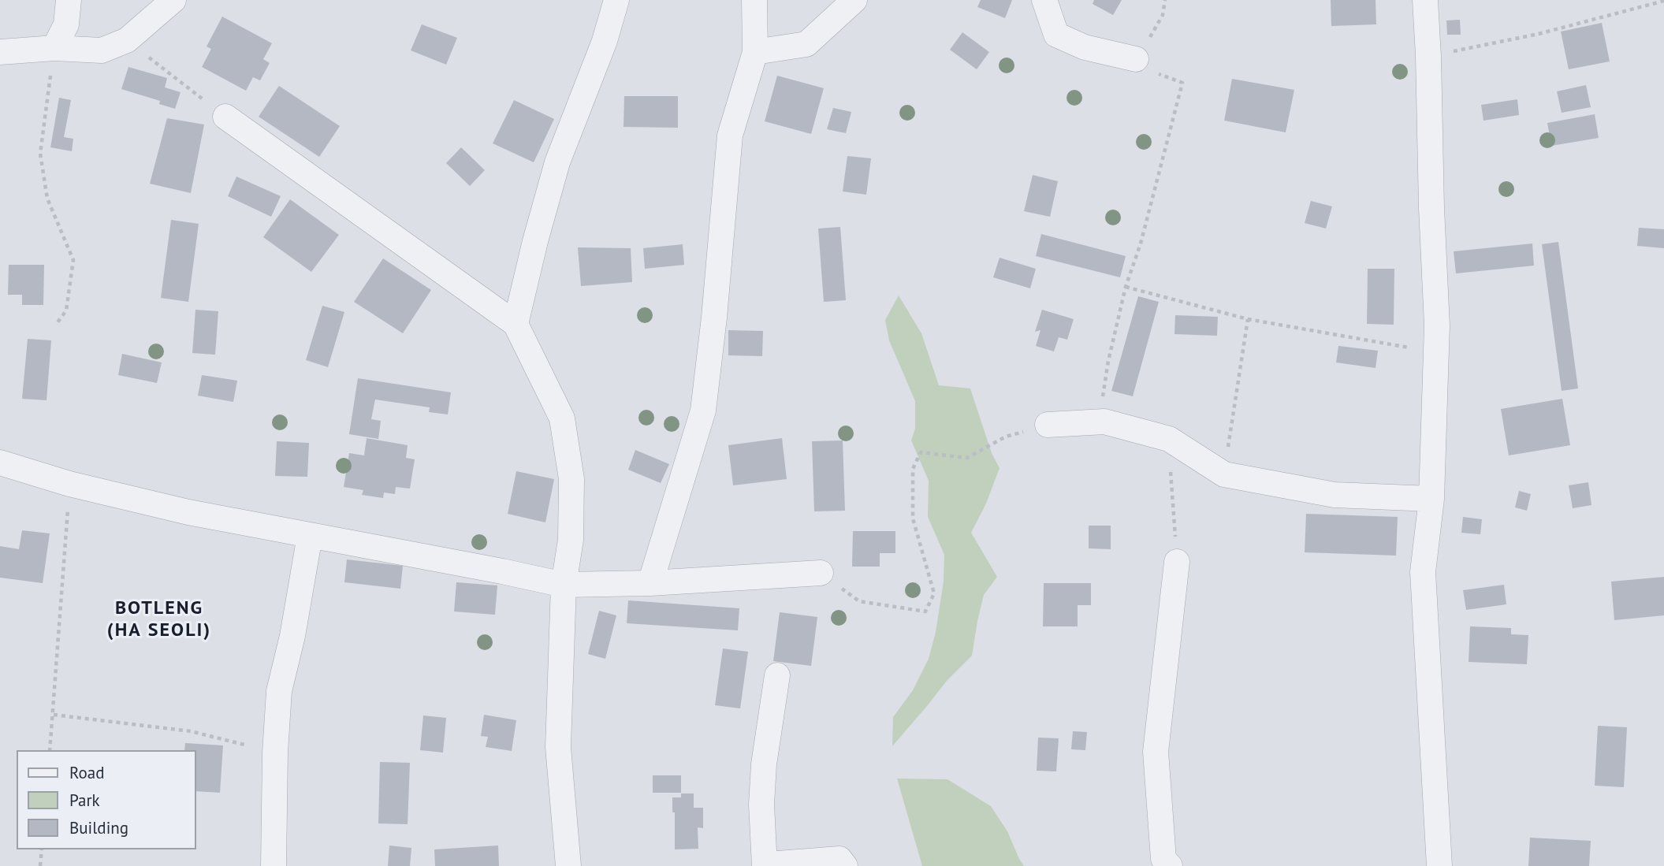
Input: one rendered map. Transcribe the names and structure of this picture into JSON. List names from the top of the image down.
{
  "districts": ["BOTLENG (HA SEOLI)"],
  "legend": ["Road", "Park", "Building"]
}
